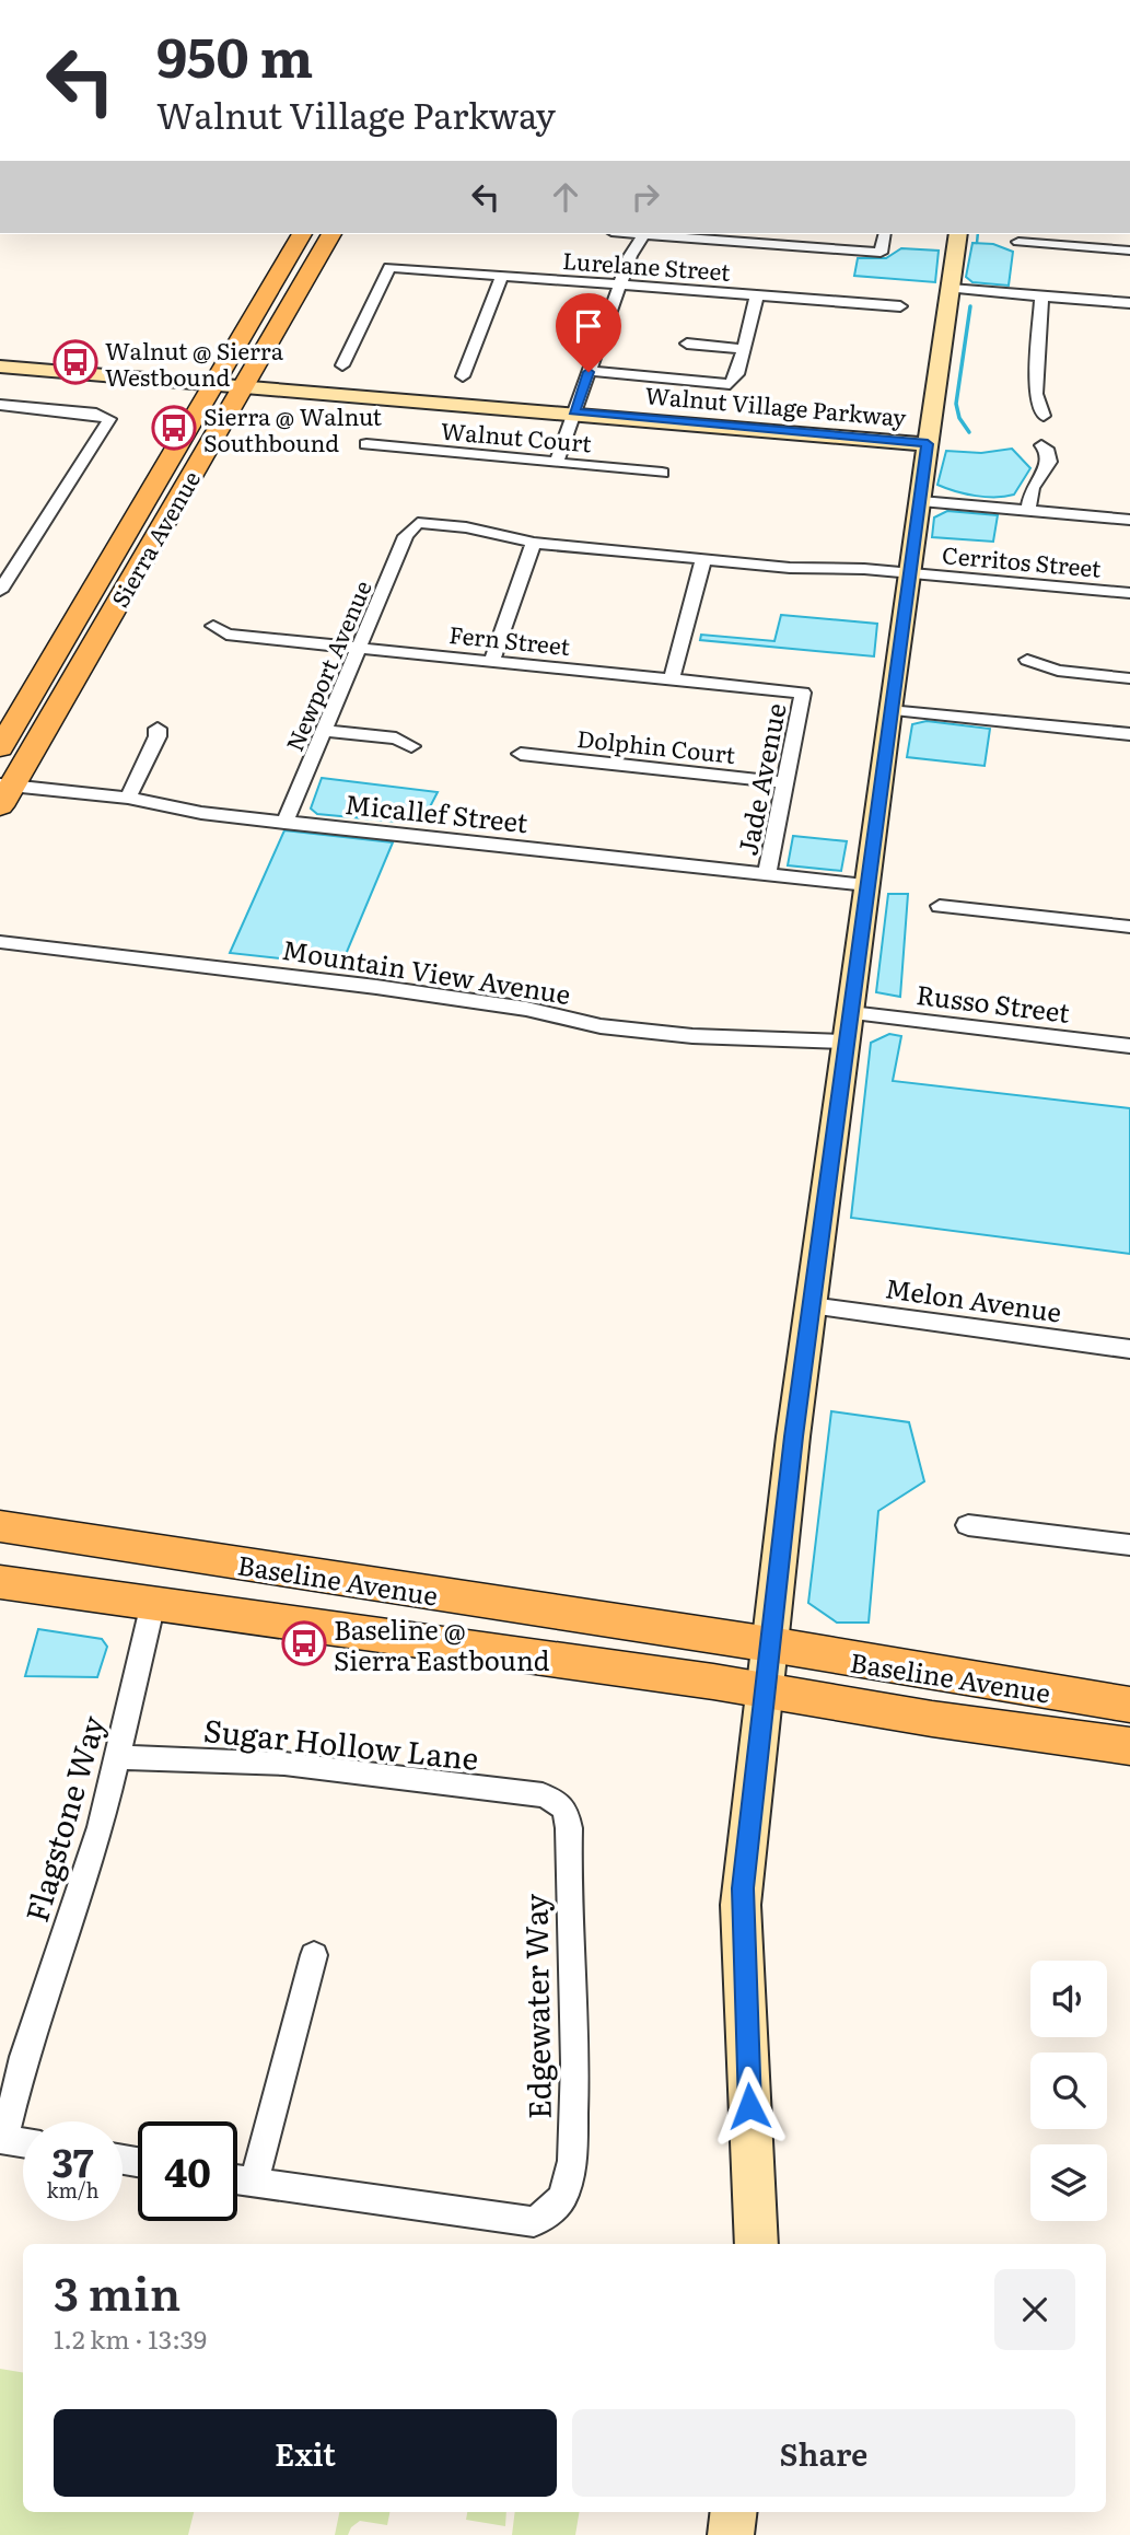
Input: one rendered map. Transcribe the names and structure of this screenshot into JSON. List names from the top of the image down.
{
  "streets": {
    "main road": ["Sierra Avenue", "Baseline Avenue"],
    "street": [
      "Lurelane Street",
      "Walnut Village Parkway",
      "Walnut Court",
      "Cerritos Street",
      "Fern Street",
      "Newport Avenue",
      "Dolphin Court",
      "Jade Avenue",
      "Micallef Street",
      "Mountain View Avenue",
      "Russo Street",
      "Melon Avenue",
      "Sugar Hollow Lane",
      "Flagstone Way",
      "Edgewater Way"
    ]
  },
  "crossings": [
    ["Walnut Village Parkway", "Sierra Avenue"],
    ["Sierra Avenue", "Micallef Street"],
    ["Cerritos Street", "Newport Avenue"],
    ["Fern Street", "Newport Avenue"],
    ["Fern Street", "Jade Avenue"],
    ["Newport Avenue", "Micallef Street"],
    ["Dolphin Court", "Jade Avenue"],
    ["Jade Avenue", "Micallef Street"],
    ["Baseline Avenue", "Flagstone Way"],
    ["Sugar Hollow Lane", "Flagstone Way"],
    ["Sugar Hollow Lane", "Edgewater Way"]
  ],
  "places": {
    "bus stop": ["Walnut @ Sierra Westbound", "Sierra @ Walnut Southbound", "Baseline @ Sierra Eastbound"]
  },
  "page": {
    "turn": ["950 m", "Walnut Village Parkway"],
    "speed": "37 km/h",
    "limit": "40",
    "heading": ["3 min", "1.2 km · 13:39"],
    "buttons": ["Exit", "Share"]
  }
}
